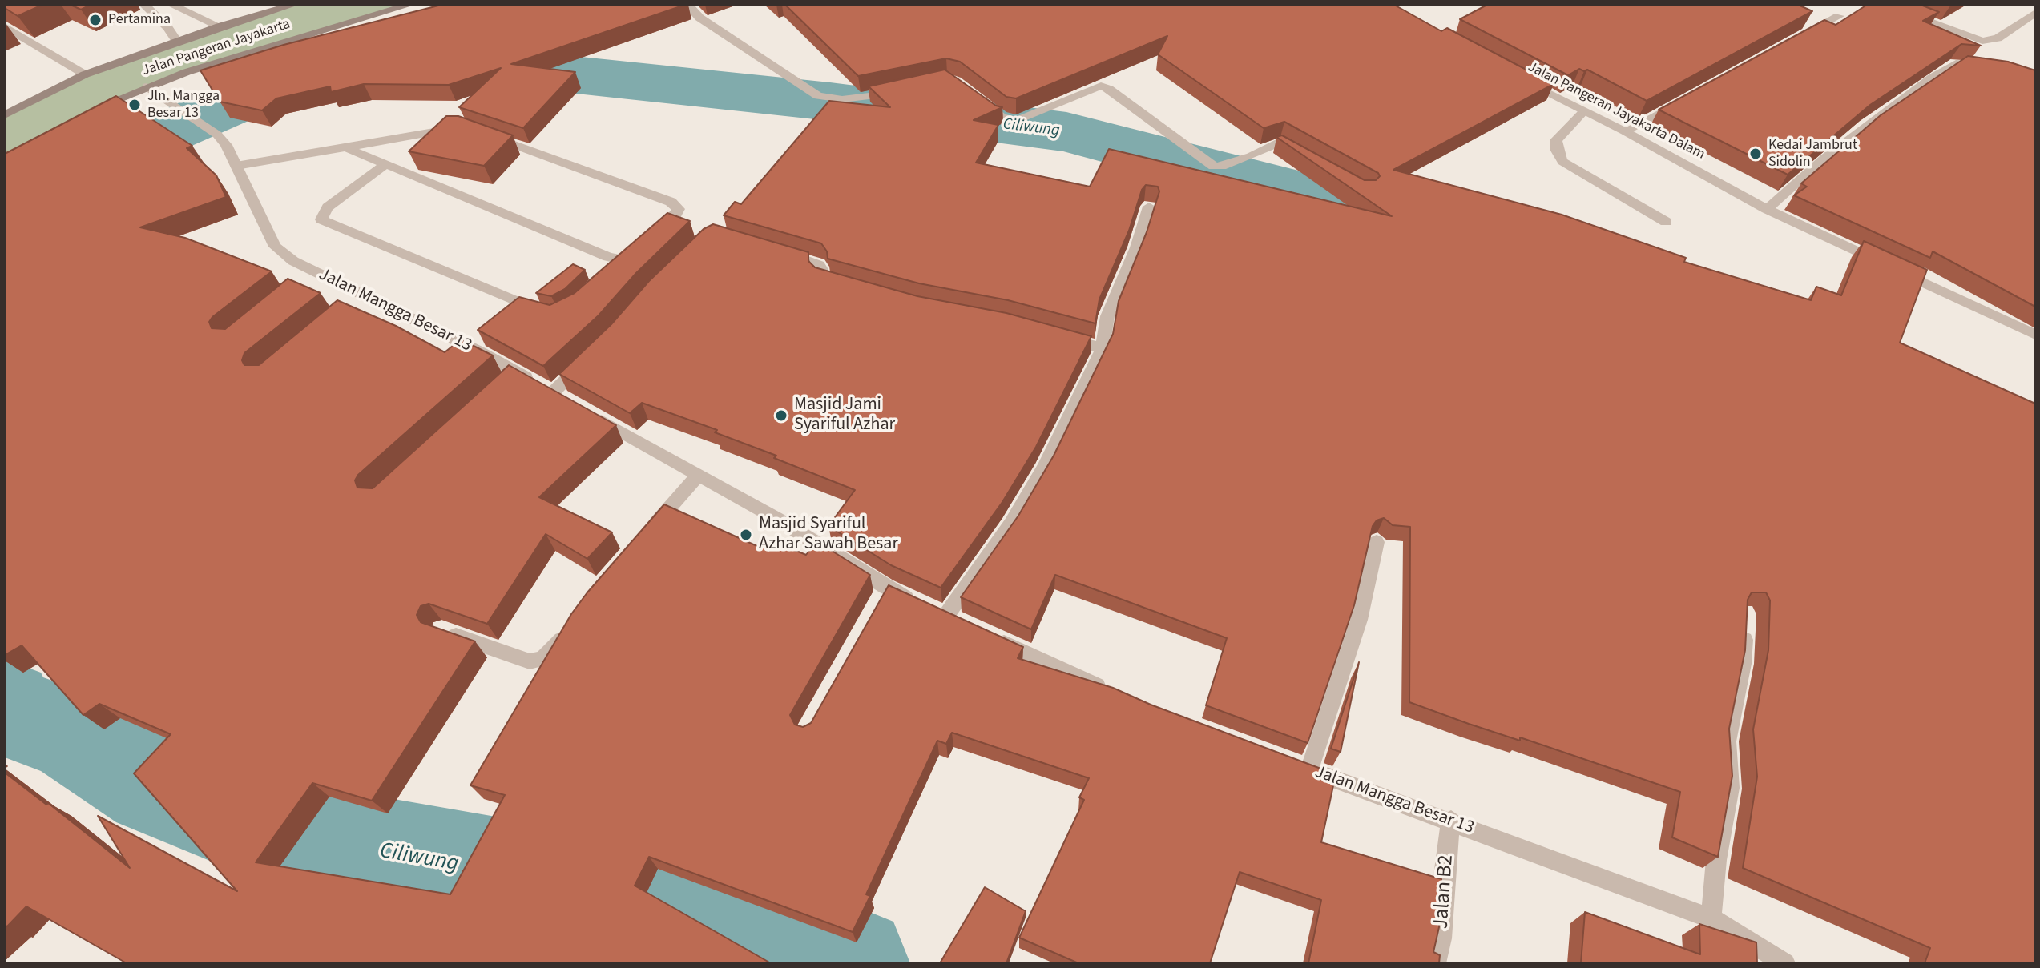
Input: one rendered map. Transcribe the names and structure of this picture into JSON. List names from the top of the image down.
{
  "streets": {
    "main road": ["Jalan Pangeran Jayakarta"],
    "street": ["Jalan Pangeran Jayakarta Dalam", "Jalan Mangga Besar 13", "Jalan B2"]
  },
  "crossings": [
    ["Jalan Pangeran Jayakarta", "Jalan Mangga Besar 13"],
    ["Jalan Mangga Besar 13", "Jalan B2"]
  ],
  "water": ["Ciliwung"],
  "places": [
    "Pertamina",
    "Jln. Mangga Besar 13",
    "Kedai Jambrut Sidolin",
    "Masjid Jami Syariful Azhar",
    "Masjid Syariful Azhar Sawah Besar"
  ]
}
